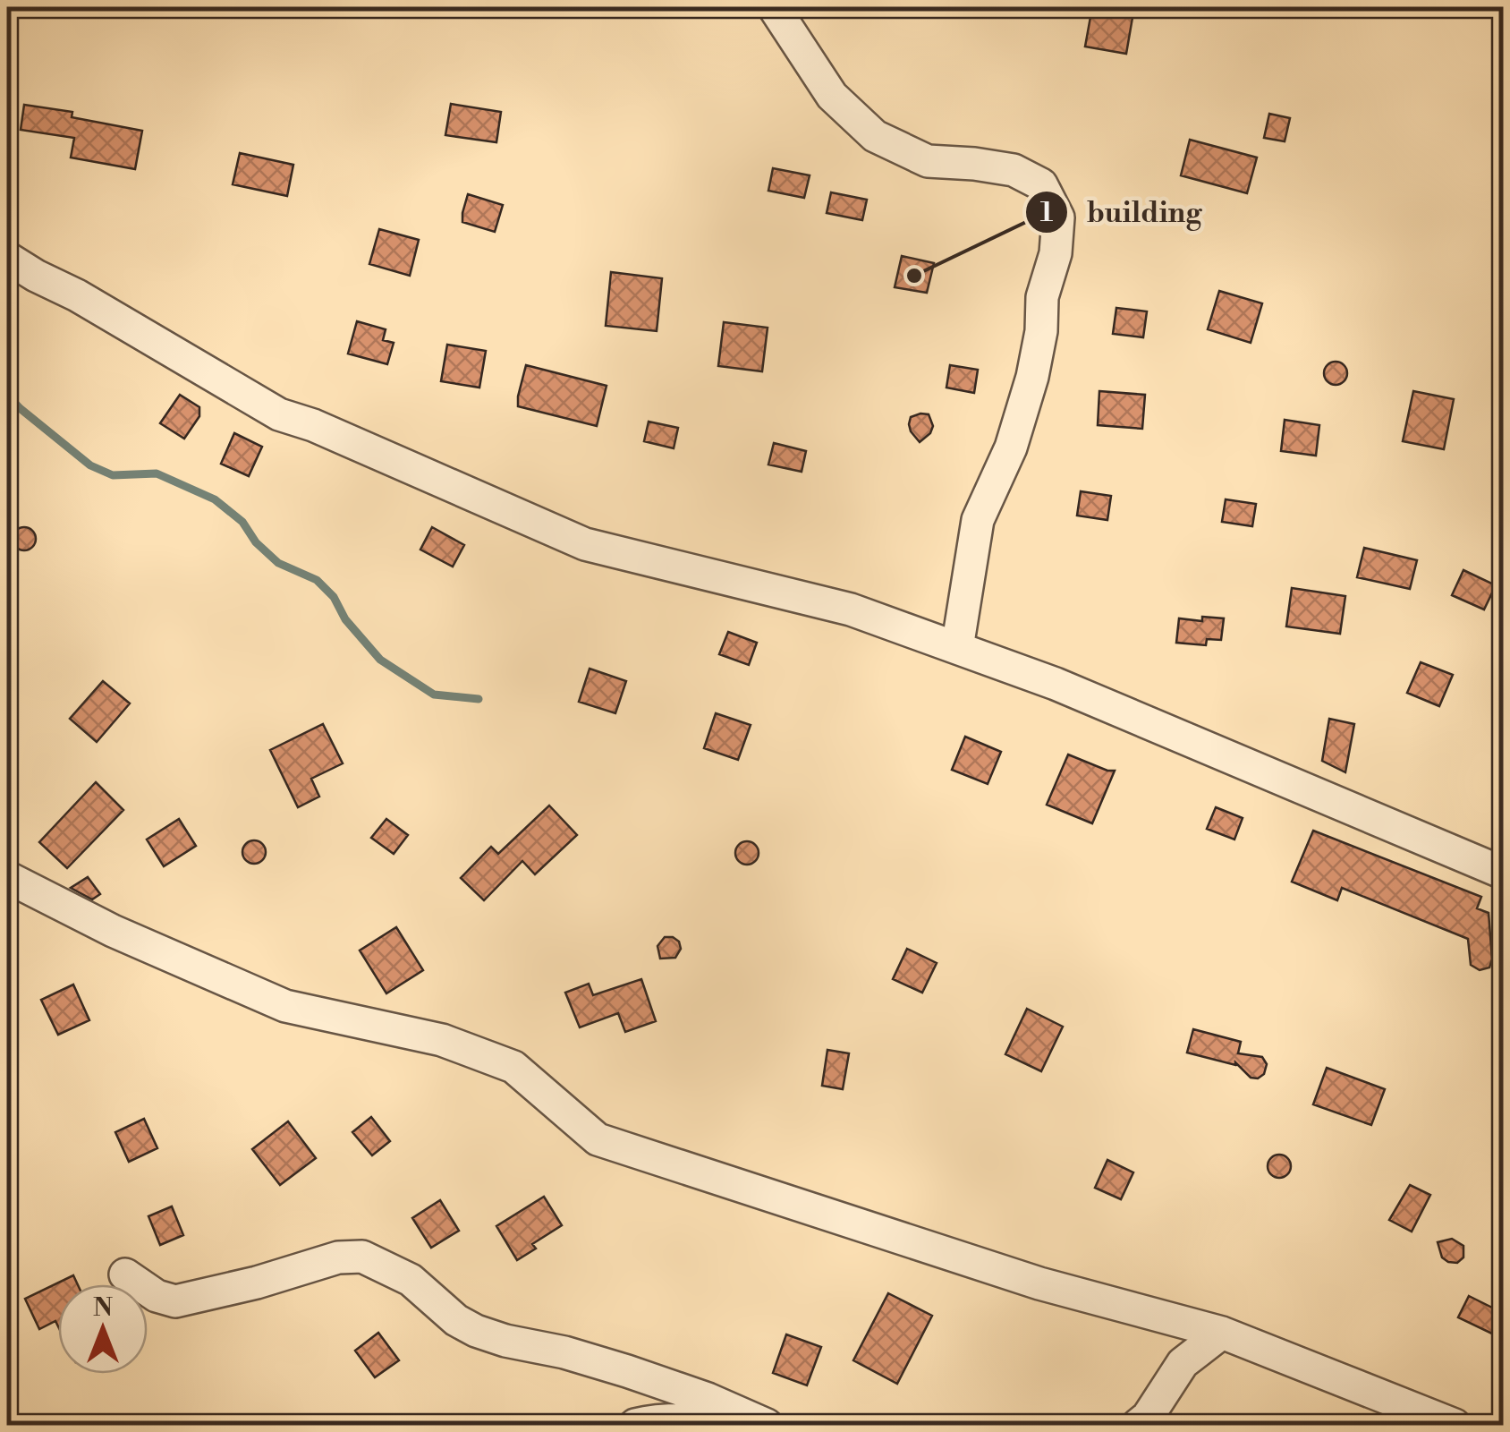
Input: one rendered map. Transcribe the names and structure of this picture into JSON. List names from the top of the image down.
{
  "places": ["building"],
  "north": "top"
}
